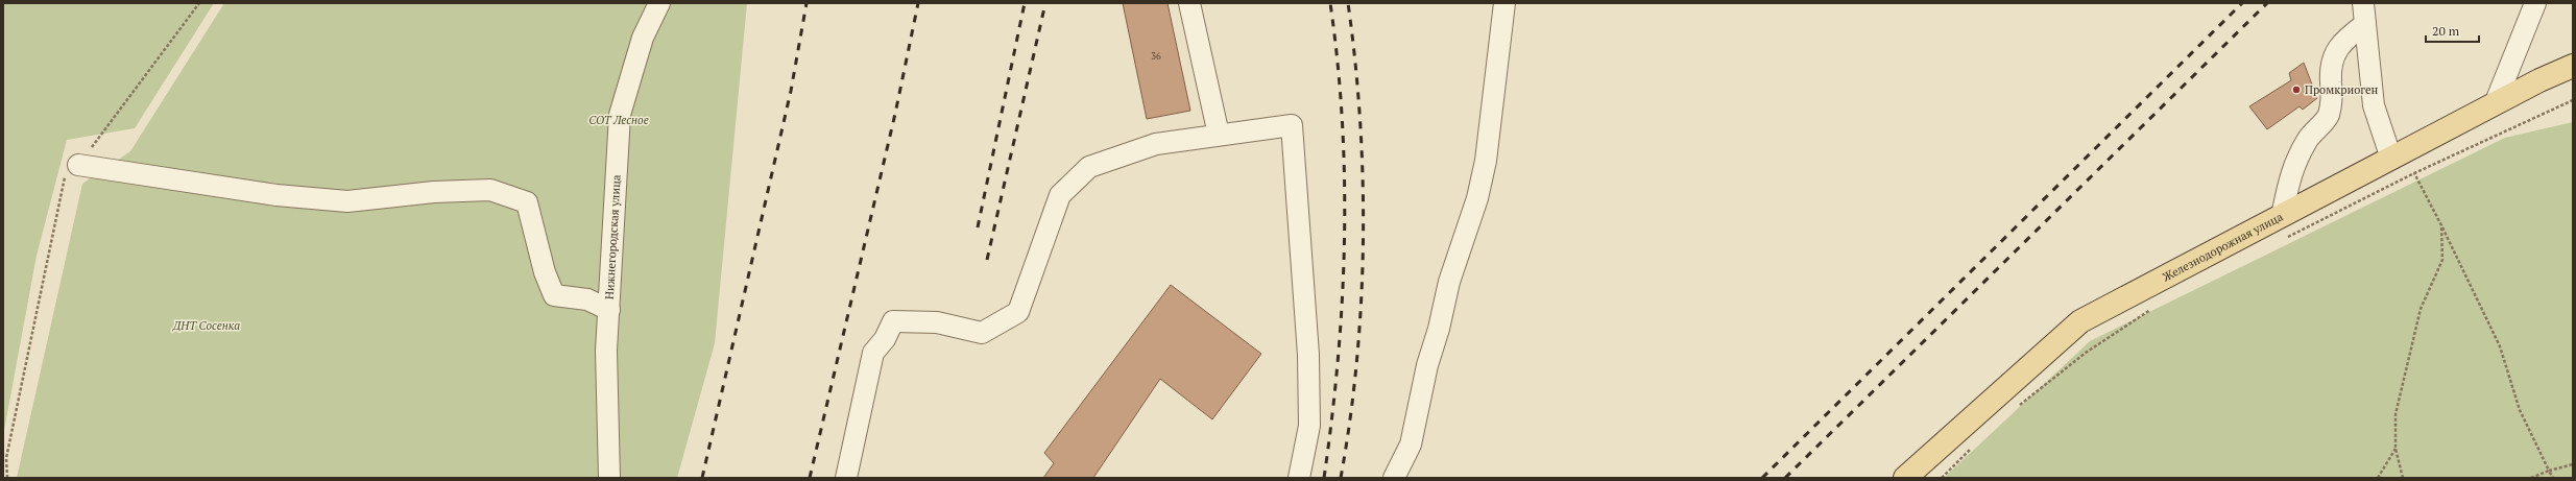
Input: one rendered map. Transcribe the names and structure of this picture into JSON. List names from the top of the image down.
{
  "streets": {
    "main road": ["Железнодорожная улица"],
    "street": ["Нижнегородская улица"]
  },
  "parks": ["СОТ Лесное", "ДНТ Сосенка"],
  "places": ["Промкриоген"],
  "house_numbers": ["36"],
  "scale_bar": "20 m"
}
